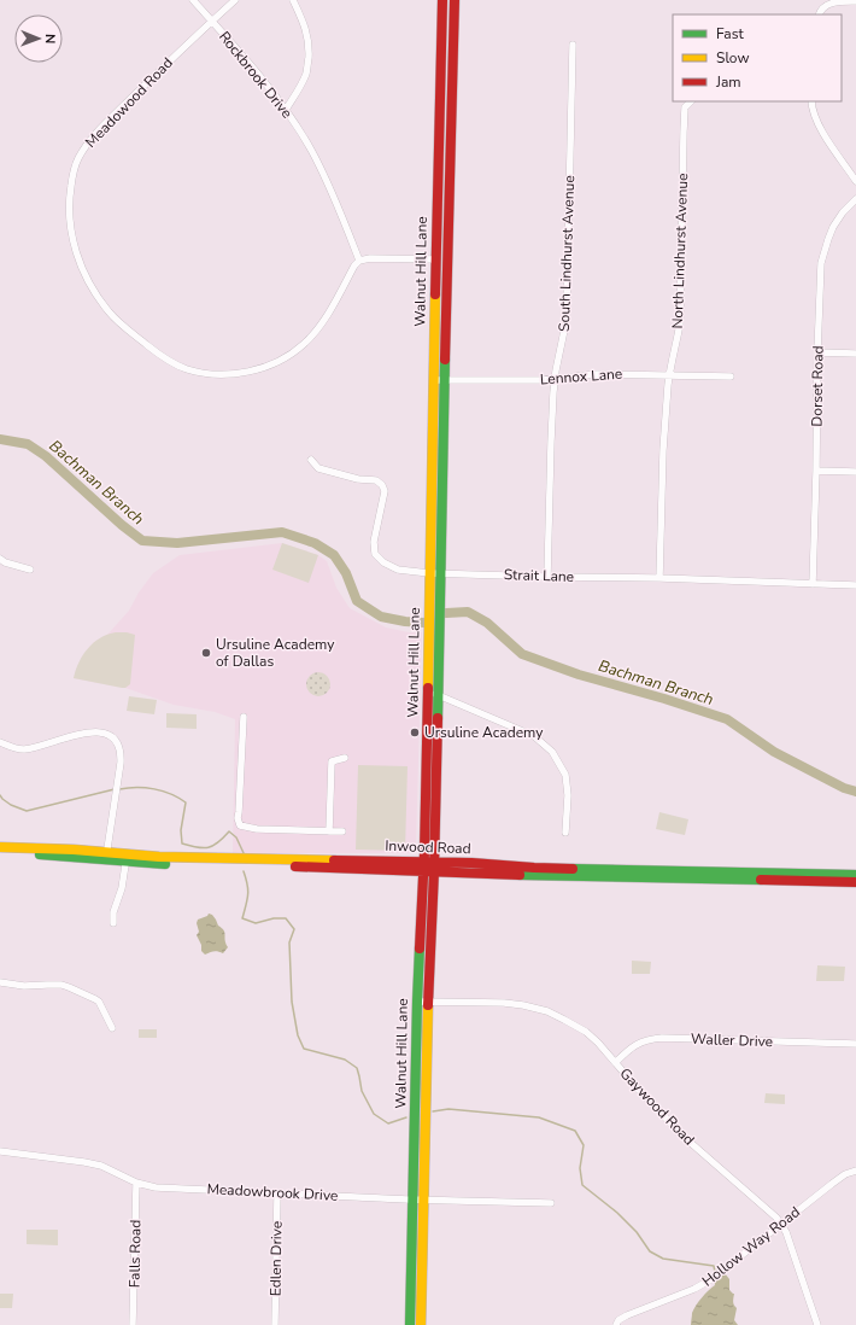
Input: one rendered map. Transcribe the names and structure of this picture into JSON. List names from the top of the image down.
{
  "streets": {
    "main road": ["Walnut Hill Lane", "Inwood Road"],
    "street": [
      "Rockbrook Drive",
      "Meadowood Road",
      "North Lindhurst Avenue",
      "South Lindhurst Avenue",
      "Lennox Lane",
      "Dorset Road",
      "Strait Lane",
      "Waller Drive",
      "Gaywood Road",
      "Meadowbrook Drive",
      "Hollow Way Road",
      "Falls Road",
      "Edlen Drive"
    ]
  },
  "crossings": [
    ["Rockbrook Drive", "Meadowood Road"],
    ["North Lindhurst Avenue", "Lennox Lane"],
    ["North Lindhurst Avenue", "Strait Lane"],
    ["South Lindhurst Avenue", "Lennox Lane"],
    ["South Lindhurst Avenue", "Strait Lane"],
    ["Walnut Hill Lane", "Lennox Lane"],
    ["Walnut Hill Lane", "Strait Lane"],
    ["Walnut Hill Lane", "Inwood Road"],
    ["Walnut Hill Lane", "Gaywood Road"],
    ["Walnut Hill Lane", "Meadowbrook Drive"],
    ["Dorset Road", "Strait Lane"],
    ["Waller Drive", "Gaywood Road"],
    ["Gaywood Road", "Hollow Way Road"],
    ["Meadowbrook Drive", "Falls Road"],
    ["Meadowbrook Drive", "Edlen Drive"]
  ],
  "water": ["Bachman Branch"],
  "places": ["Ursuline Academy of Dallas", "Ursuline Academy"],
  "legend": ["Fast", "Slow", "Jam"],
  "north": "right"
}
